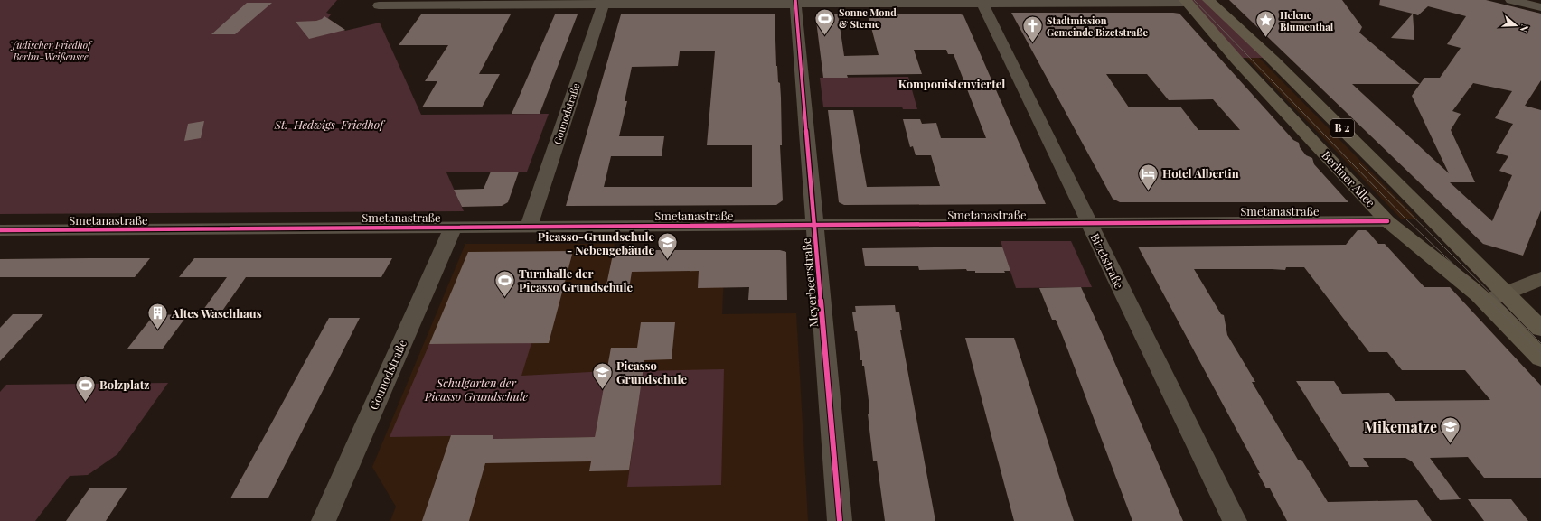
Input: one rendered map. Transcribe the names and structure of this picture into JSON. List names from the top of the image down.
{
  "streets": {
    "main road": ["B 2", "Berliner Allee"],
    "street": [
      "Gounodstraße",
      "Smetanastraße",
      "Bizetstraße",
      "Meyerbeerstraße"
    ]
  },
  "crossings": [
    ["Gounodstraße", "Smetanastraße"],
    ["Berliner Allee", "Smetanastraße"],
    ["Smetanastraße", "Bizetstraße"],
    ["Smetanastraße", "Meyerbeerstraße"]
  ],
  "districts": ["Komponistenviertel"],
  "parks": ["Jüdischer Friedhof Berlin-Weißensee", "St.-Hedwigs-Friedhof", "Schulgarten der Picasso Grundschule"],
  "places": {
    "sports": ["Sonne Mond & Sterne", "Turnhalle der Picasso Grundschule", "Bolzplatz"],
    "place": ["Helene Blumenthal"],
    "church": ["Stadtmission Gemeinde Bizetstraße"],
    "hotel": ["Hotel Albertin"],
    "school or university": ["Picasso-Grundschule - Nebengebäude", "Picasso Grundschule", "Mikematze"],
    "building": ["Altes Waschhaus"]
  },
  "north": "right"
}
